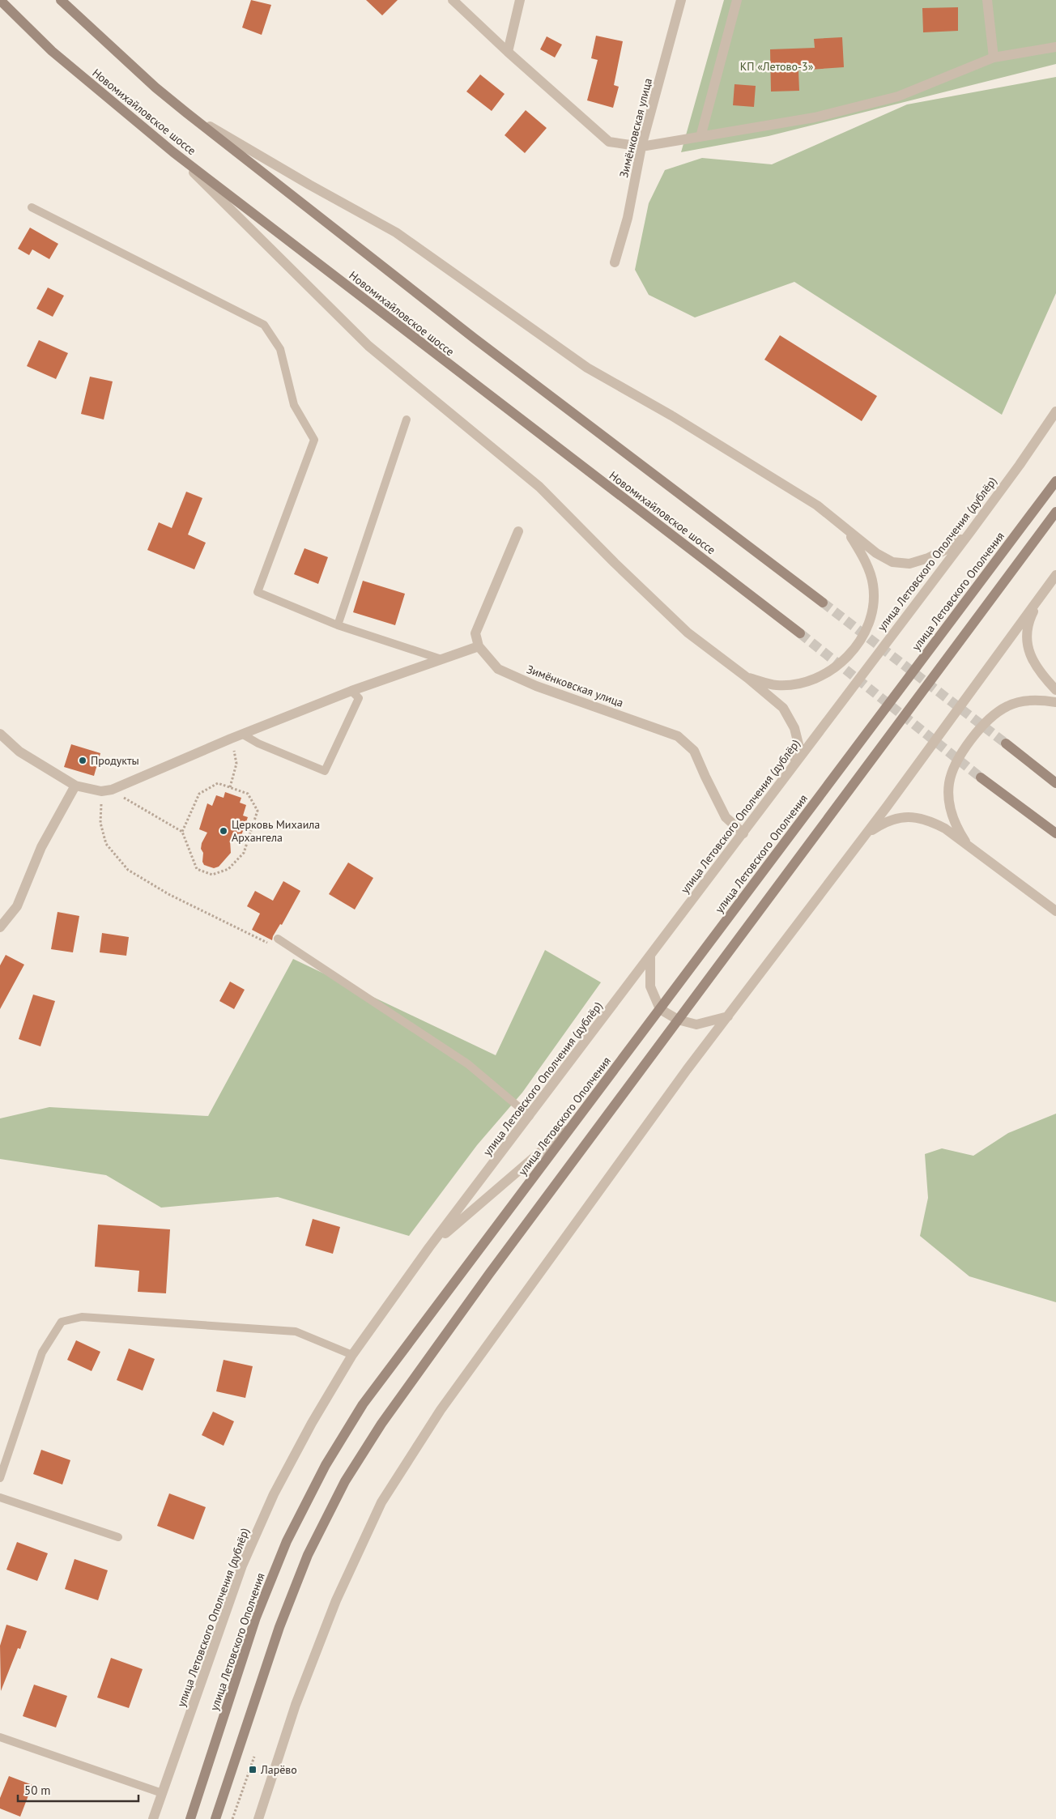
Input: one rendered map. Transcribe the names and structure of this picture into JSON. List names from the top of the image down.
{
  "streets": {
    "main road": ["Новомихайловское шоссе", "улица Летовского Ополчения"],
    "street": ["Зимёнковская улица", "улица Летовского Ополчения (дублёр)"]
  },
  "crossings": [
    ["Зимёнковская улица", "улица Летовского Ополчения (дублёр)"]
  ],
  "parks": ["КП «Летово-3»"],
  "places": {
    "other": ["Продукты", "Церковь Михаила Архангела"],
    "transit": ["Ларёво"]
  },
  "scale_bar": "50 m"
}
